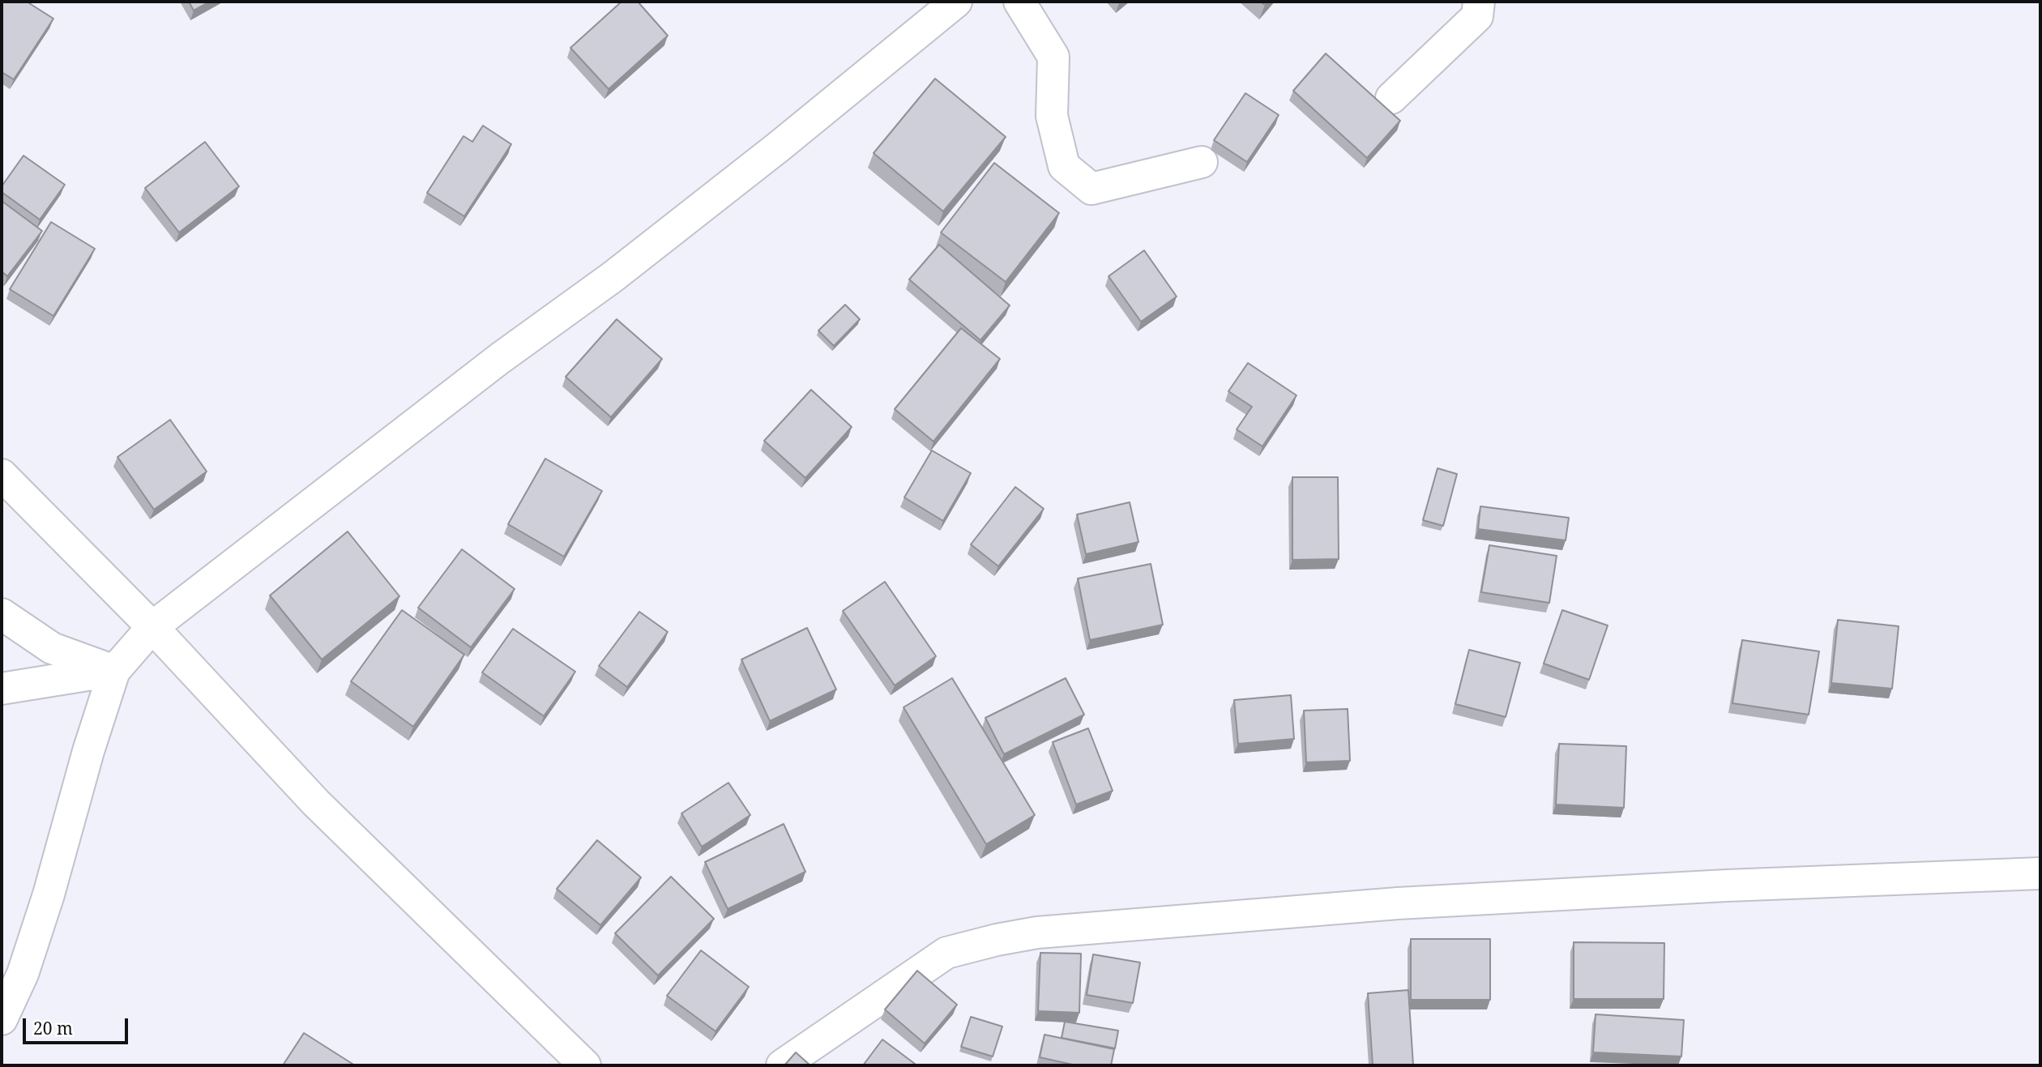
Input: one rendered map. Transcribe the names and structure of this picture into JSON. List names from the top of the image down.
{
  "scale_bar": "20 m"
}
